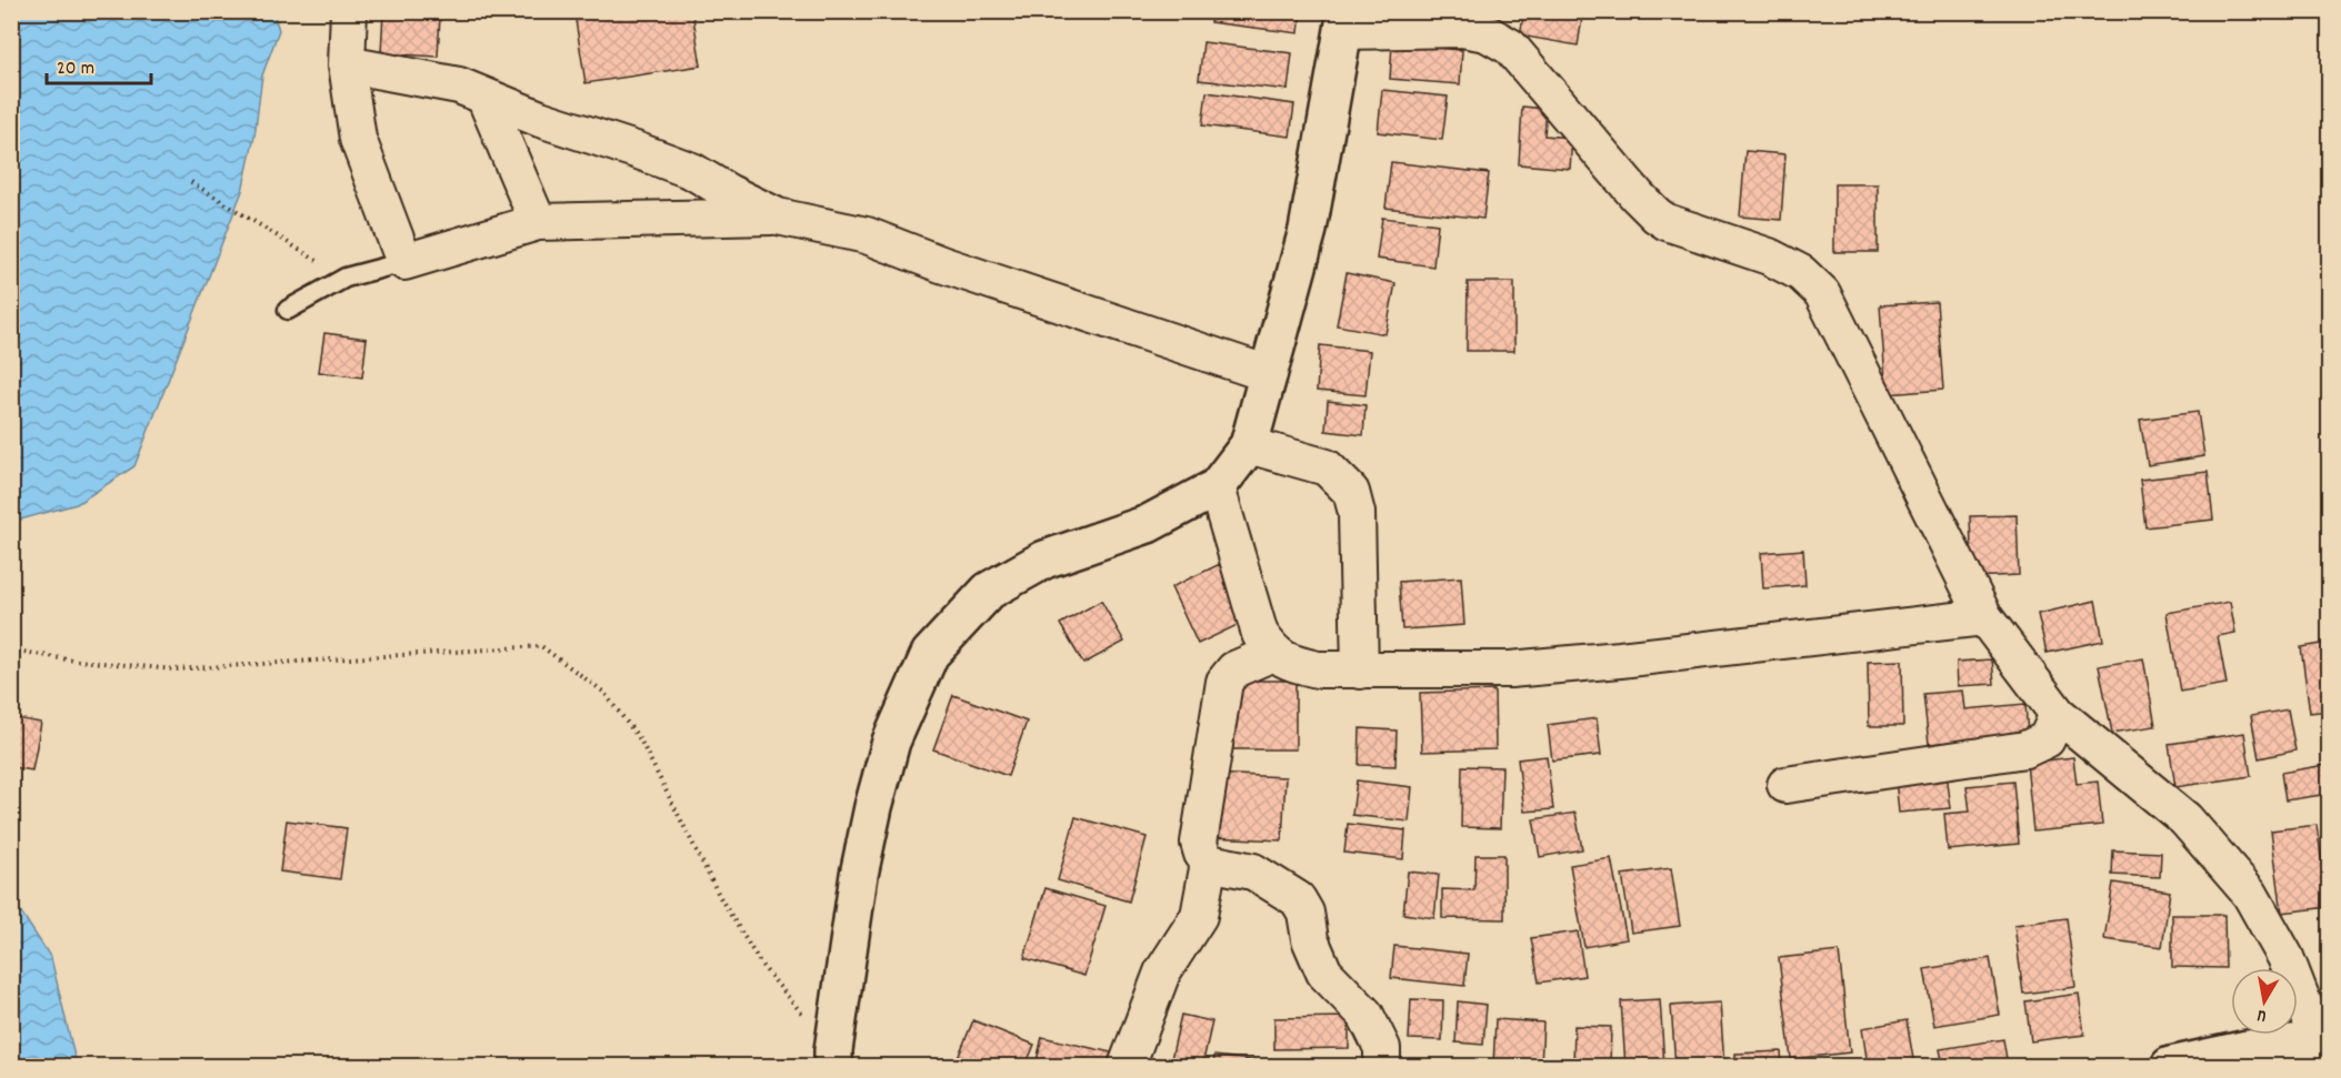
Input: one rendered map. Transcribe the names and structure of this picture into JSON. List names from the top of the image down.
{
  "scale_bar": "20 m",
  "north": "bottom"
}
